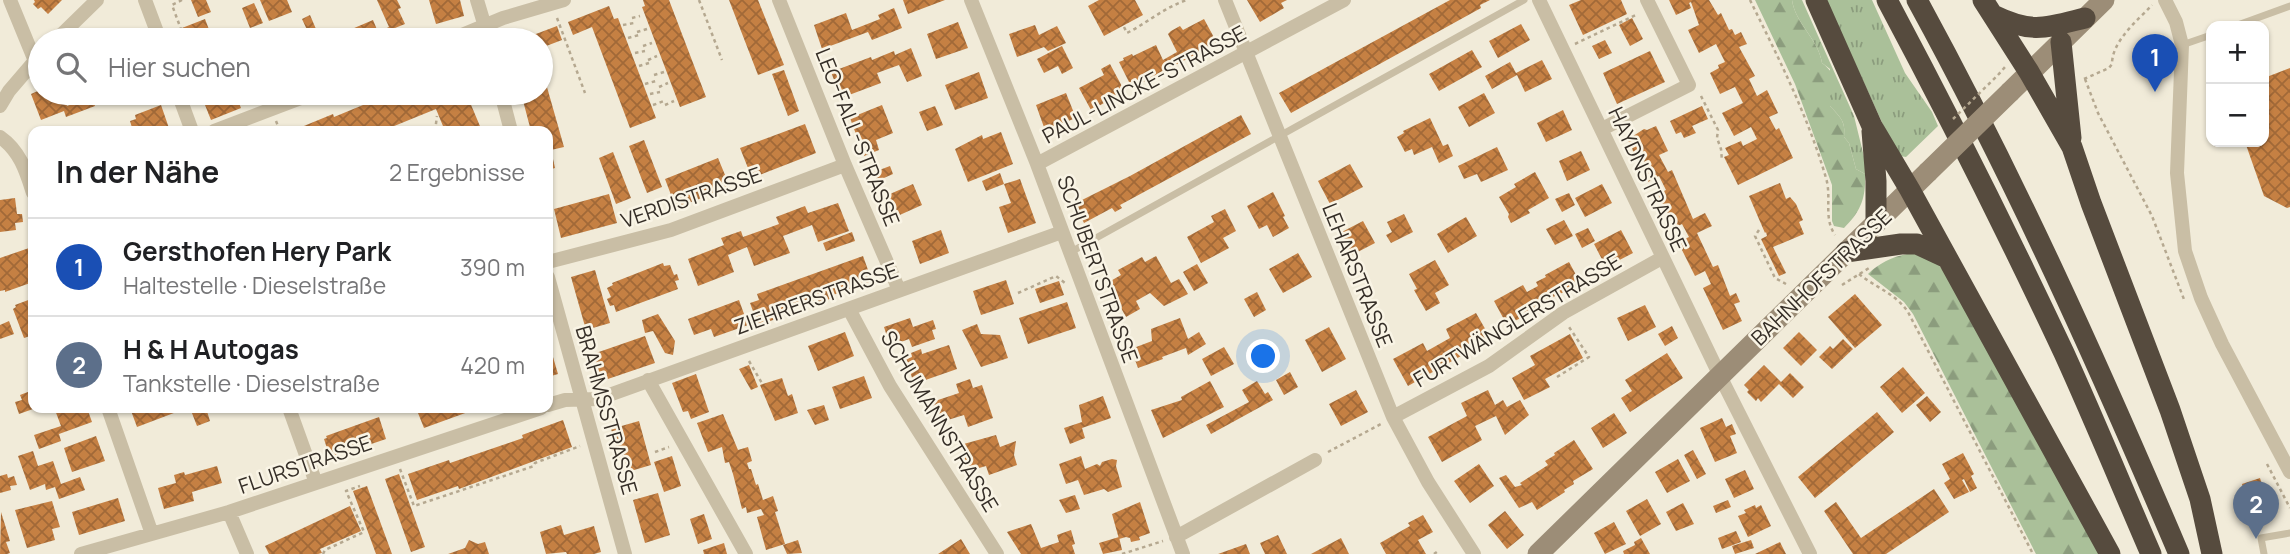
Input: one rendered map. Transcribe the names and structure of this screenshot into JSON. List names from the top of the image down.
{
  "streets": {
    "main road": ["BAHNHOFSTRASSE"],
    "street": [
      "PAUL-LINCKE-STRASSE",
      "LEO-FALL-STRASSE",
      "HAYDNSTRASSE",
      "VERDISTRASSE",
      "SCHUBERTSTRASSE",
      "LEHARSTRASSE",
      "ZIEHRERSTRASSE",
      "FURTWÄNGLERSTRASSE",
      "BRAHMSSTRASSE",
      "SCHUMANNSTRASSE",
      "FLURSTRASSE"
    ]
  },
  "crossings": [
    ["PAUL-LINCKE-STRASSE", "SCHUBERTSTRASSE"],
    ["PAUL-LINCKE-STRASSE", "LEHARSTRASSE"],
    ["LEO-FALL-STRASSE", "VERDISTRASSE"],
    ["LEO-FALL-STRASSE", "ZIEHRERSTRASSE"],
    ["HAYDNSTRASSE", "BAHNHOFSTRASSE"],
    ["HAYDNSTRASSE", "FURTWÄNGLERSTRASSE"],
    ["SCHUBERTSTRASSE", "ZIEHRERSTRASSE"],
    ["LEHARSTRASSE", "FURTWÄNGLERSTRASSE"],
    ["ZIEHRERSTRASSE", "BRAHMSSTRASSE"],
    ["ZIEHRERSTRASSE", "SCHUMANNSTRASSE"]
  ],
  "page": {
    "map_buttons": ["+", "−"],
    "search": "Hier suchen",
    "pins": ["1", "2"],
    "heading": ["In der Nähe", "2 Ergebnisse"],
    "list": [
      {
        "mark": "1",
        "name": "Gersthofen Hery Park",
        "note": "Haltestelle · Dieselstraße",
        "value": "390 m"
      },
      {
        "mark": "2",
        "name": "H & H Autogas",
        "note": "Tankstelle · Dieselstraße",
        "value": "420 m"
      }
    ]
  }
}
